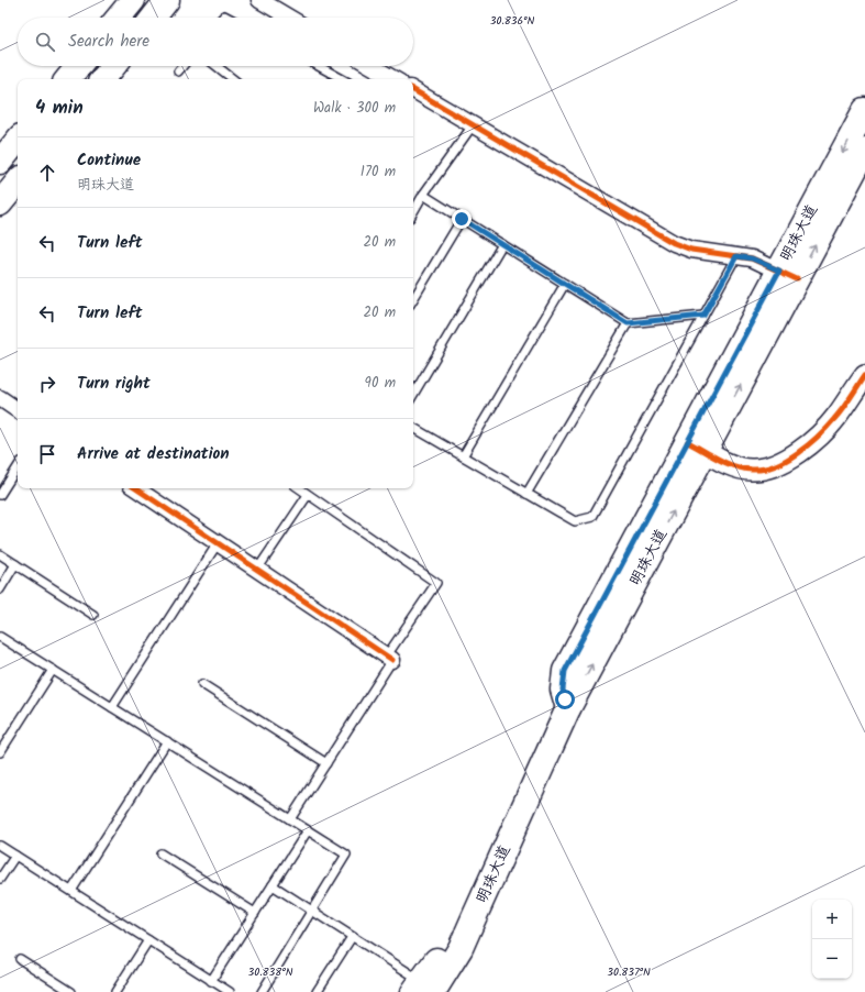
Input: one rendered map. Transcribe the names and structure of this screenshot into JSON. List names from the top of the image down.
{
  "streets": {
    "main road": ["明珠大道"]
  },
  "page": {
    "search": "Search here",
    "heading": ["4 min", "Walk · 300 m"],
    "list": [
      ["Continue", "明珠大道", "170 m"],
      ["Turn left", "20 m"],
      ["Turn left", "20 m"],
      ["Turn right", "90 m"],
      "Arrive at destination"
    ],
    "map_buttons": ["+", "−"]
  },
  "coordinates": ["30.836°N", "30.838°N", "30.837°N"]
}
